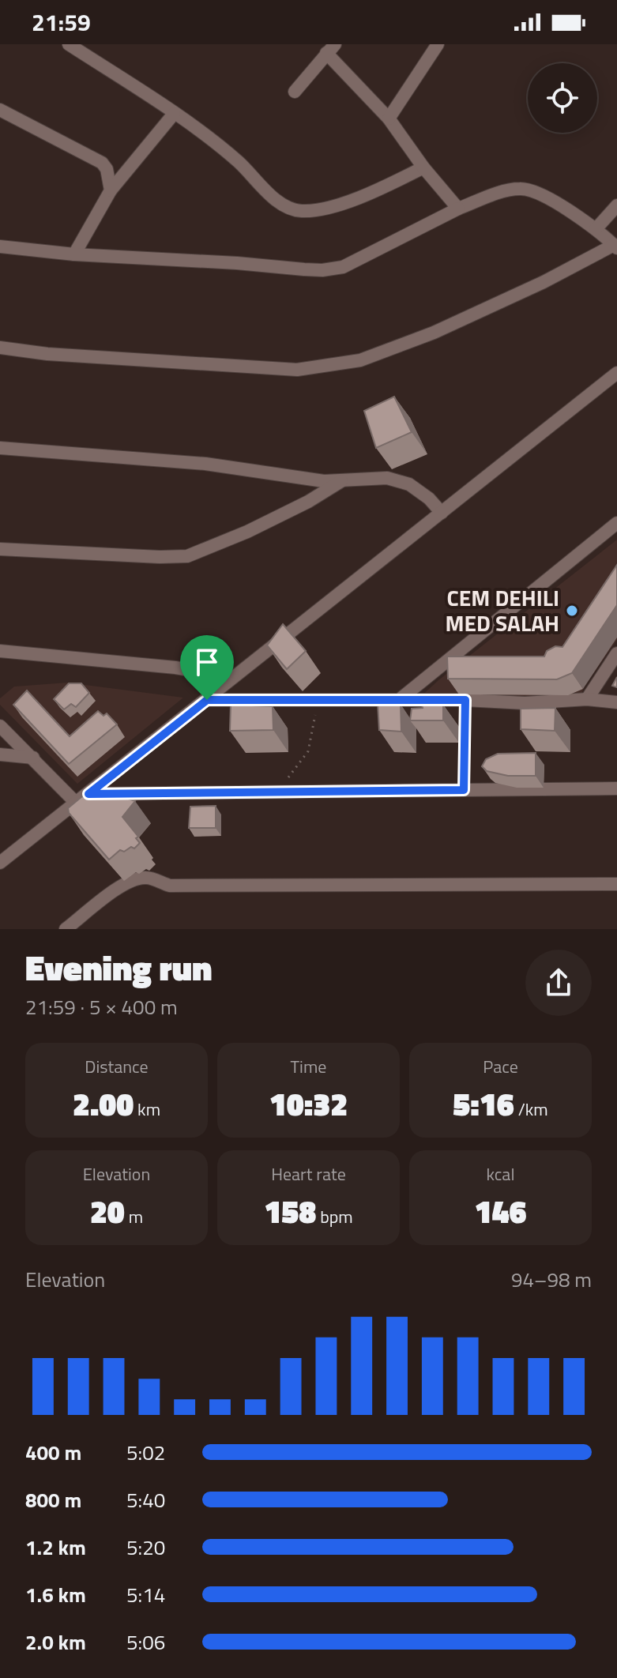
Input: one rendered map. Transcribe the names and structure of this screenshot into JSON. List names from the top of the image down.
{
  "places": ["CEM DEHILI MED SALAH"],
  "page": {
    "status": "21:59",
    "heading": ["Evening run", "21:59 · 5 × 400 m"],
    "stats": [
      ["Distance", "2.00 km"],
      ["Time", "10:32"],
      ["Pace", "5:16 /km"],
      ["Elevation", "20 m"],
      ["Heart rate", "158 bpm"],
      ["kcal", "146"]
    ],
    "chart": ["Elevation", "94–98 m"],
    "list": [
      {
        "name": "400 m",
        "note": "5:02"
      },
      {
        "name": "800 m",
        "note": "5:40"
      },
      {
        "name": "1.2 km",
        "note": "5:20"
      },
      {
        "name": "1.6 km",
        "note": "5:14"
      },
      {
        "name": "2.0 km",
        "note": "5:06"
      }
    ]
  }
}
